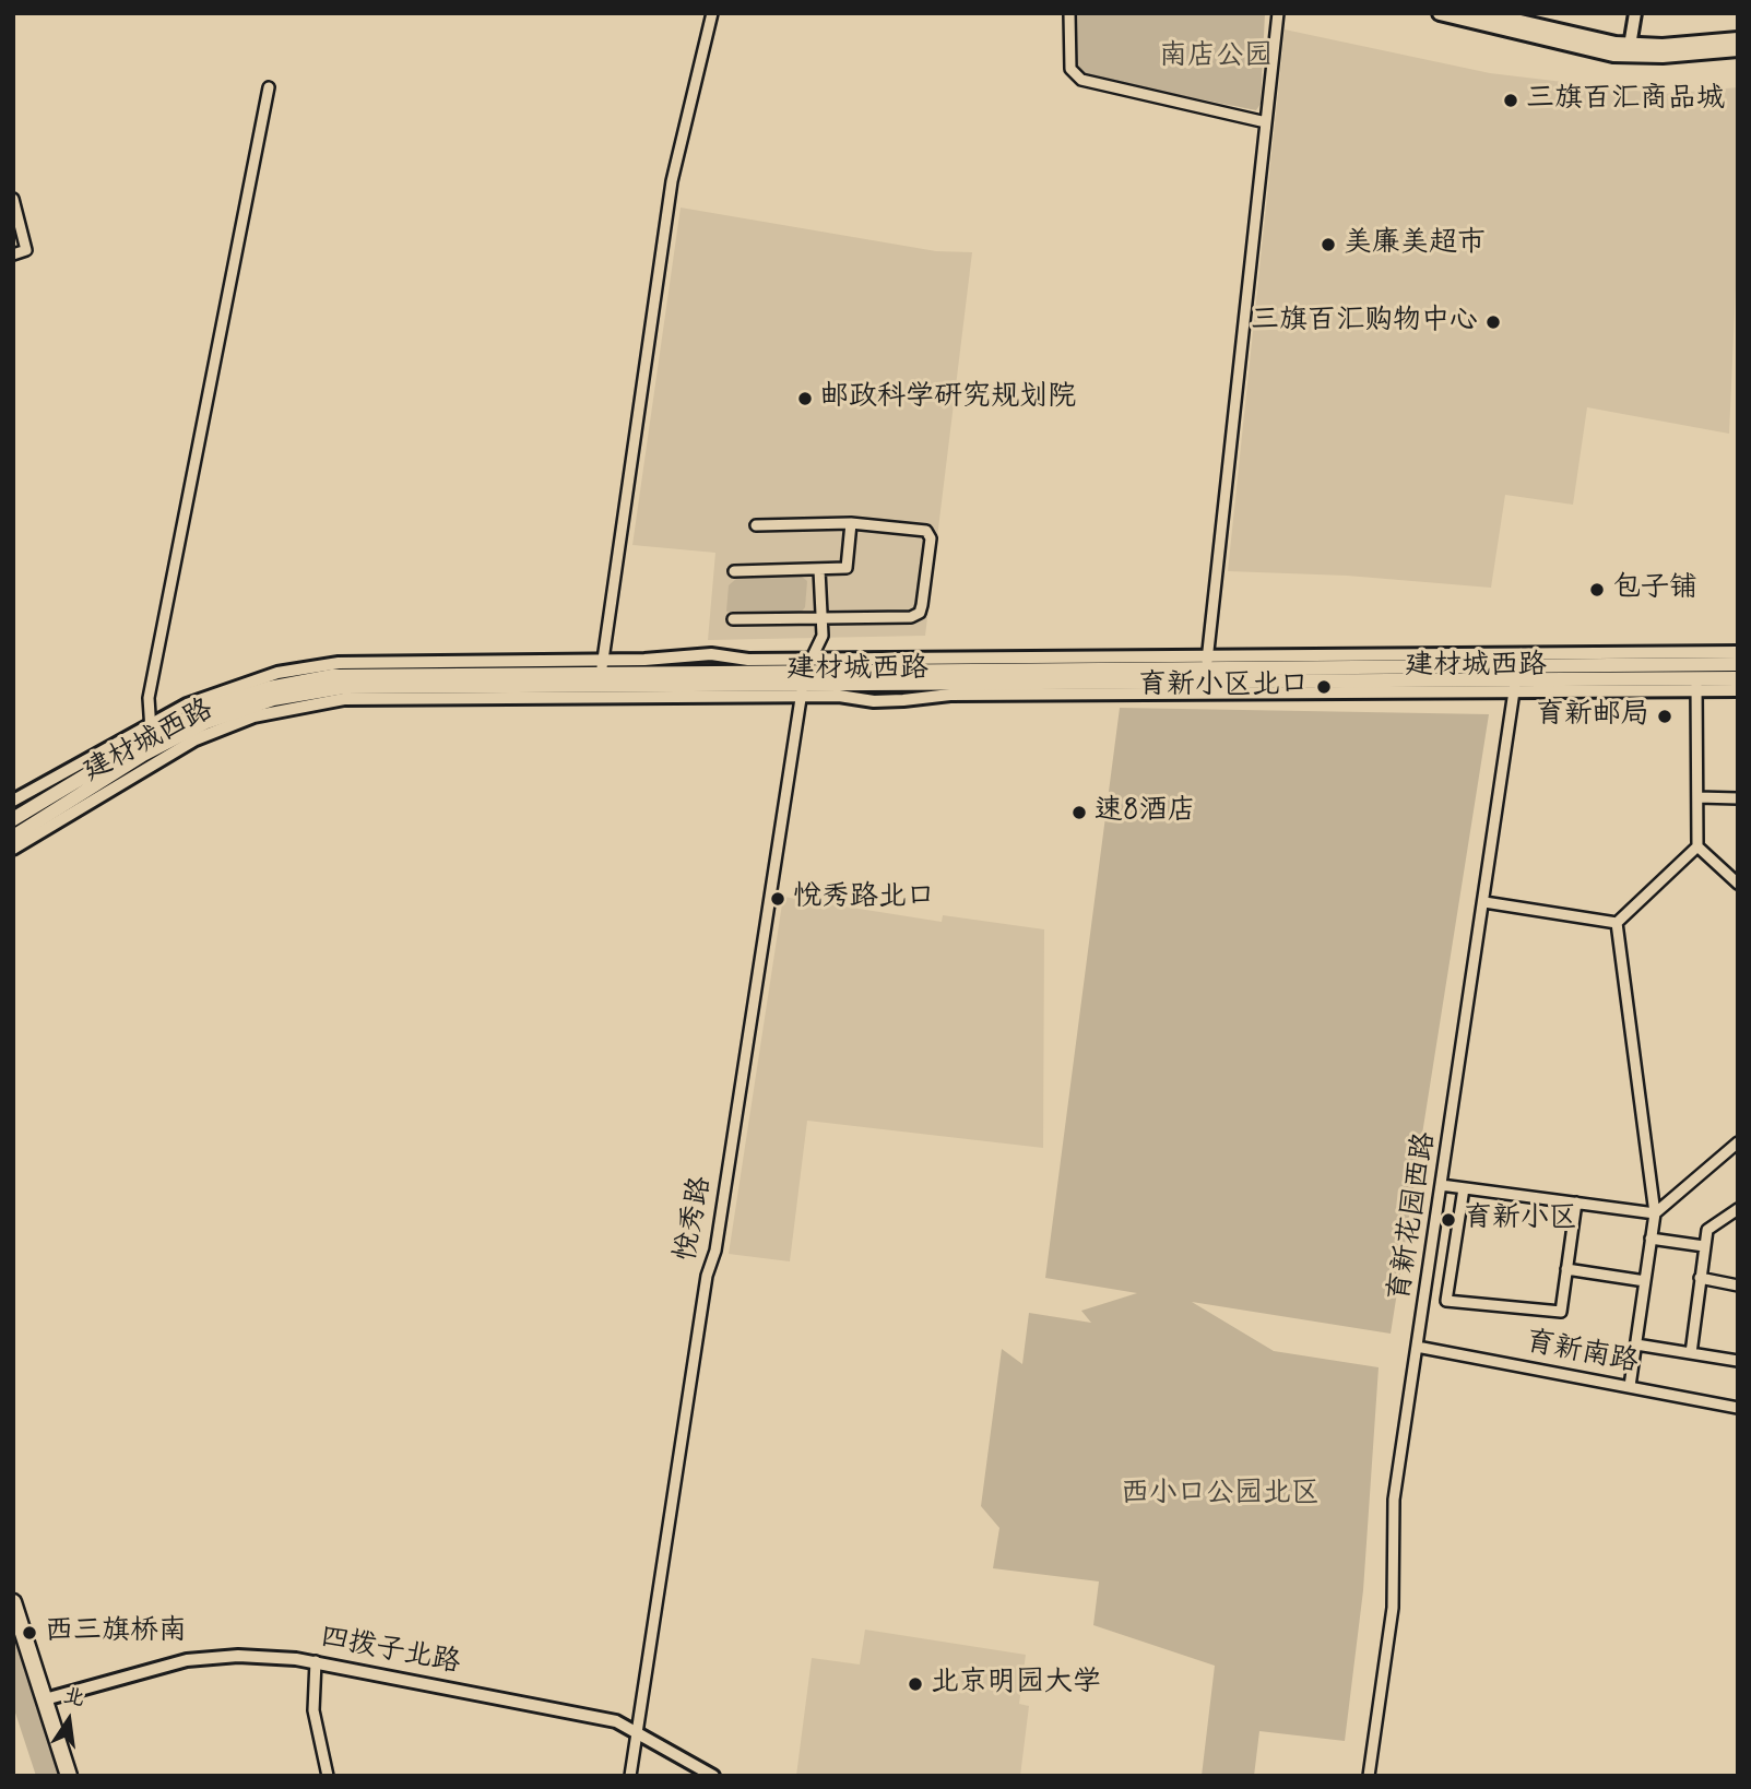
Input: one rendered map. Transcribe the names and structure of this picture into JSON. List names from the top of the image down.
{
  "streets": {
    "main road": ["建材城西路"],
    "street": [
      "育新花园西路",
      "悦秀路",
      "育新南路",
      "四拨子北路"
    ]
  },
  "crossings": [
    ["建材城西路", "育新花园西路"],
    ["建材城西路", "悦秀路"],
    ["育新花园西路", "育新南路"],
    ["悦秀路", "四拨子北路"]
  ],
  "parks": ["南店公园", "西小口公园北区"],
  "places": [
    "三旗百汇商品城",
    "美廉美超市",
    "三旗百汇购物中心",
    "邮政科学研究规划院",
    "包子铺",
    "育新小区北口",
    "育新邮局",
    "速8酒店",
    "悦秀路北口",
    "育新小区",
    "西三旗桥南",
    "北京明园大学"
  ],
  "north": "top"
}
